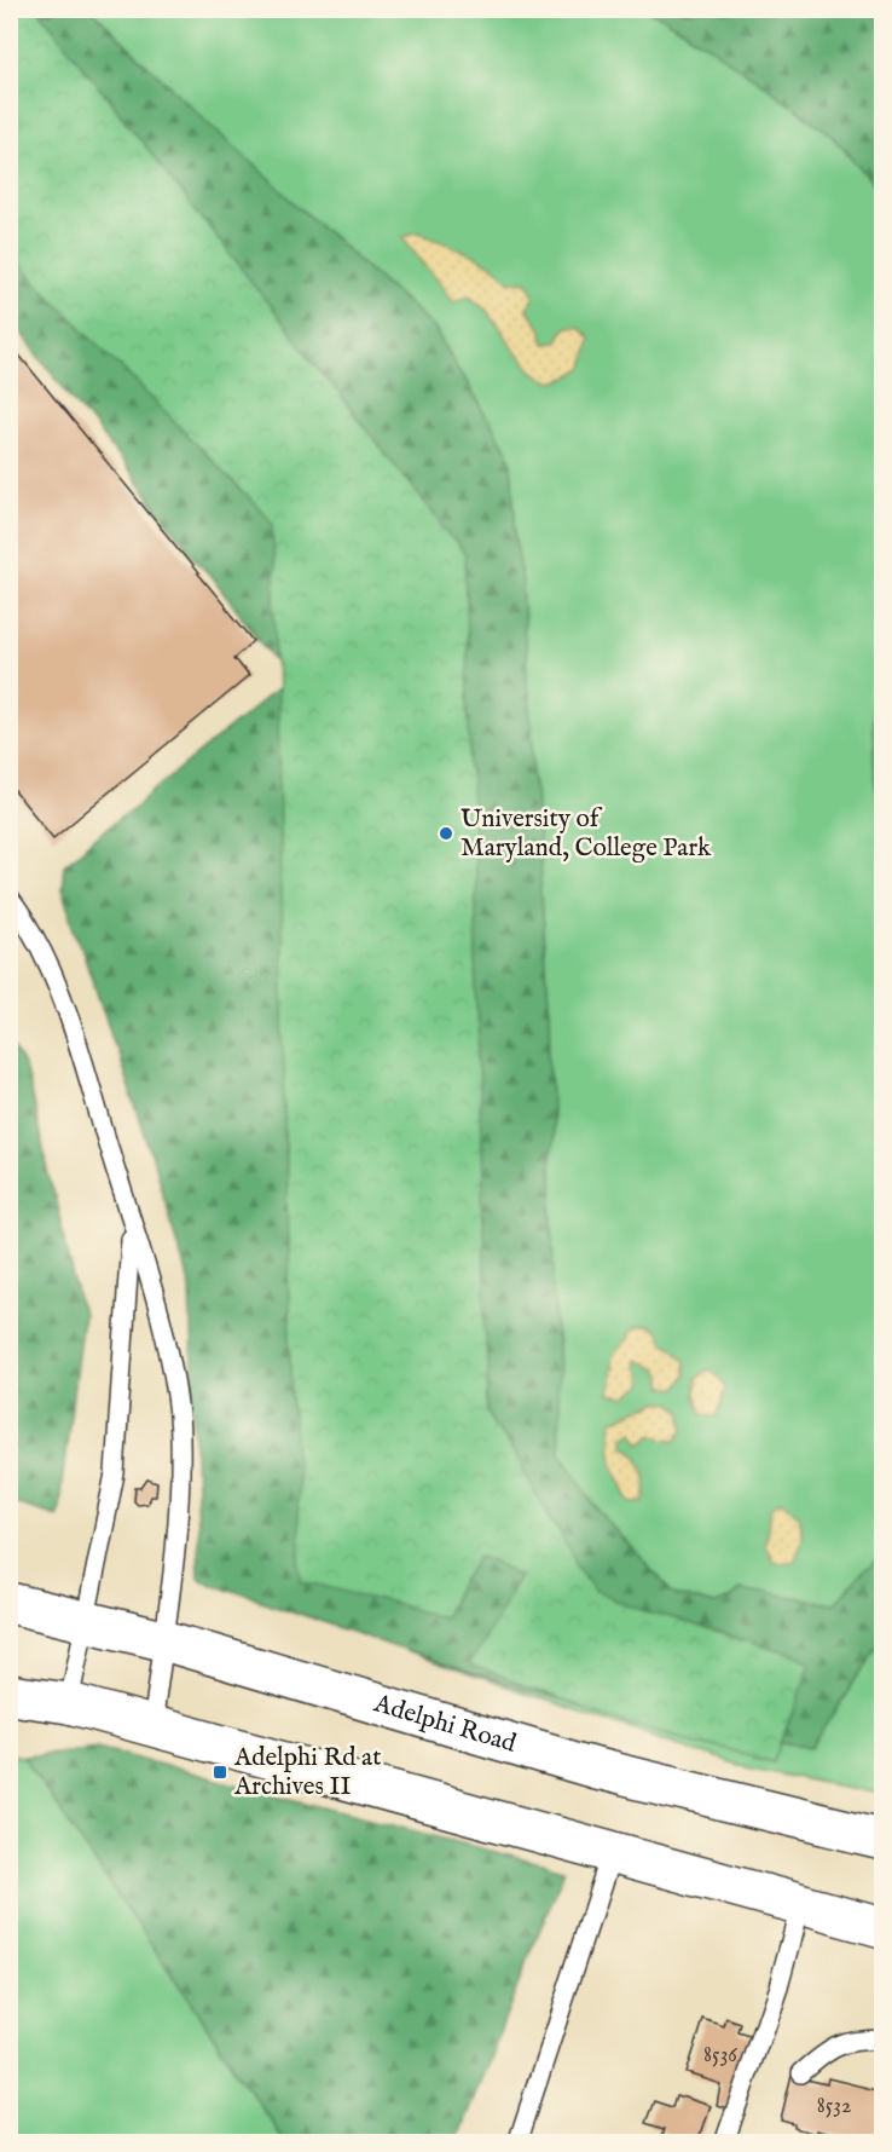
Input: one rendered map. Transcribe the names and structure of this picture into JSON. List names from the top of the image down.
{
  "streets": {
    "main road": ["Adelphi Road"]
  },
  "places": {
    "other": ["University of Maryland, College Park"],
    "transit": ["Adelphi Rd at Archives II"]
  },
  "house_numbers": ["8536", "8532"]
}
